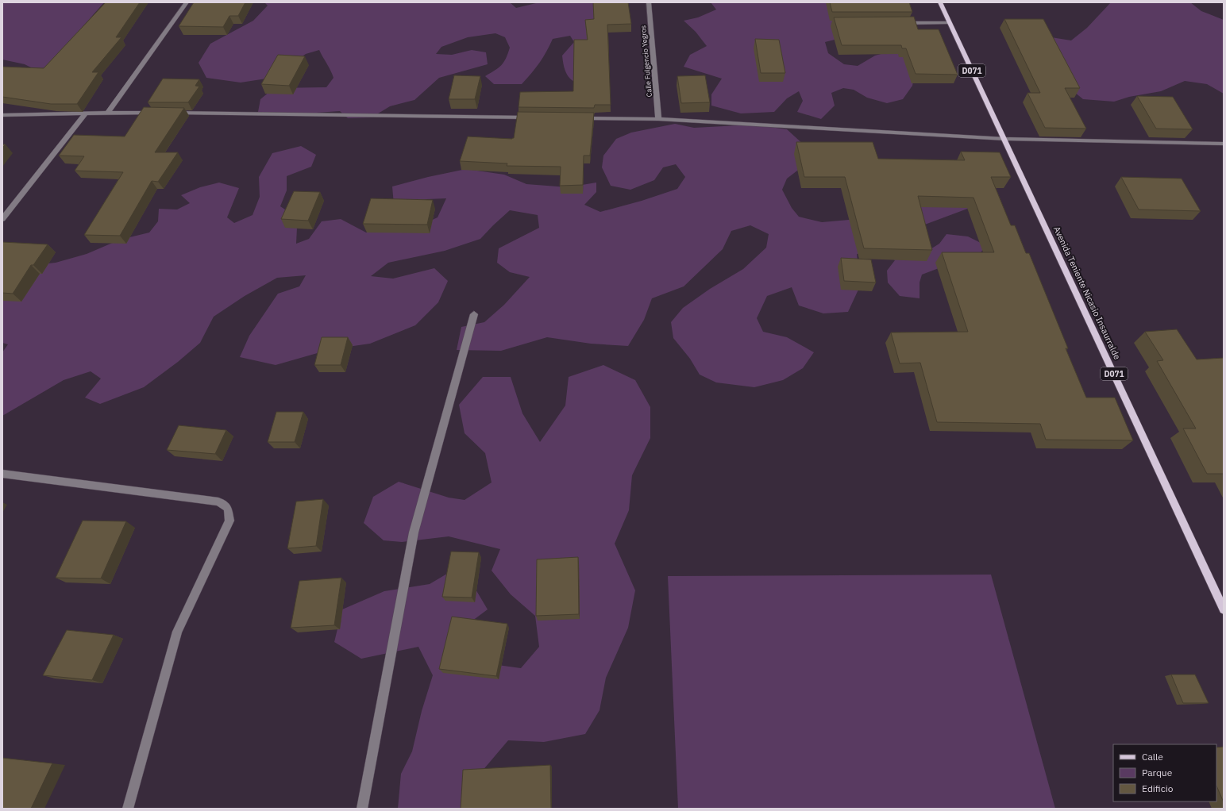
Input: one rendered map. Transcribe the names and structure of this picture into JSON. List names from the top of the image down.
{
  "streets": {
    "main road": ["D071", "Avenida Teniente Nicasio Insaurralde"],
    "street": ["Calle Fulgencio Yegros"]
  },
  "legend": ["Calle", "Parque", "Edificio"]
}
